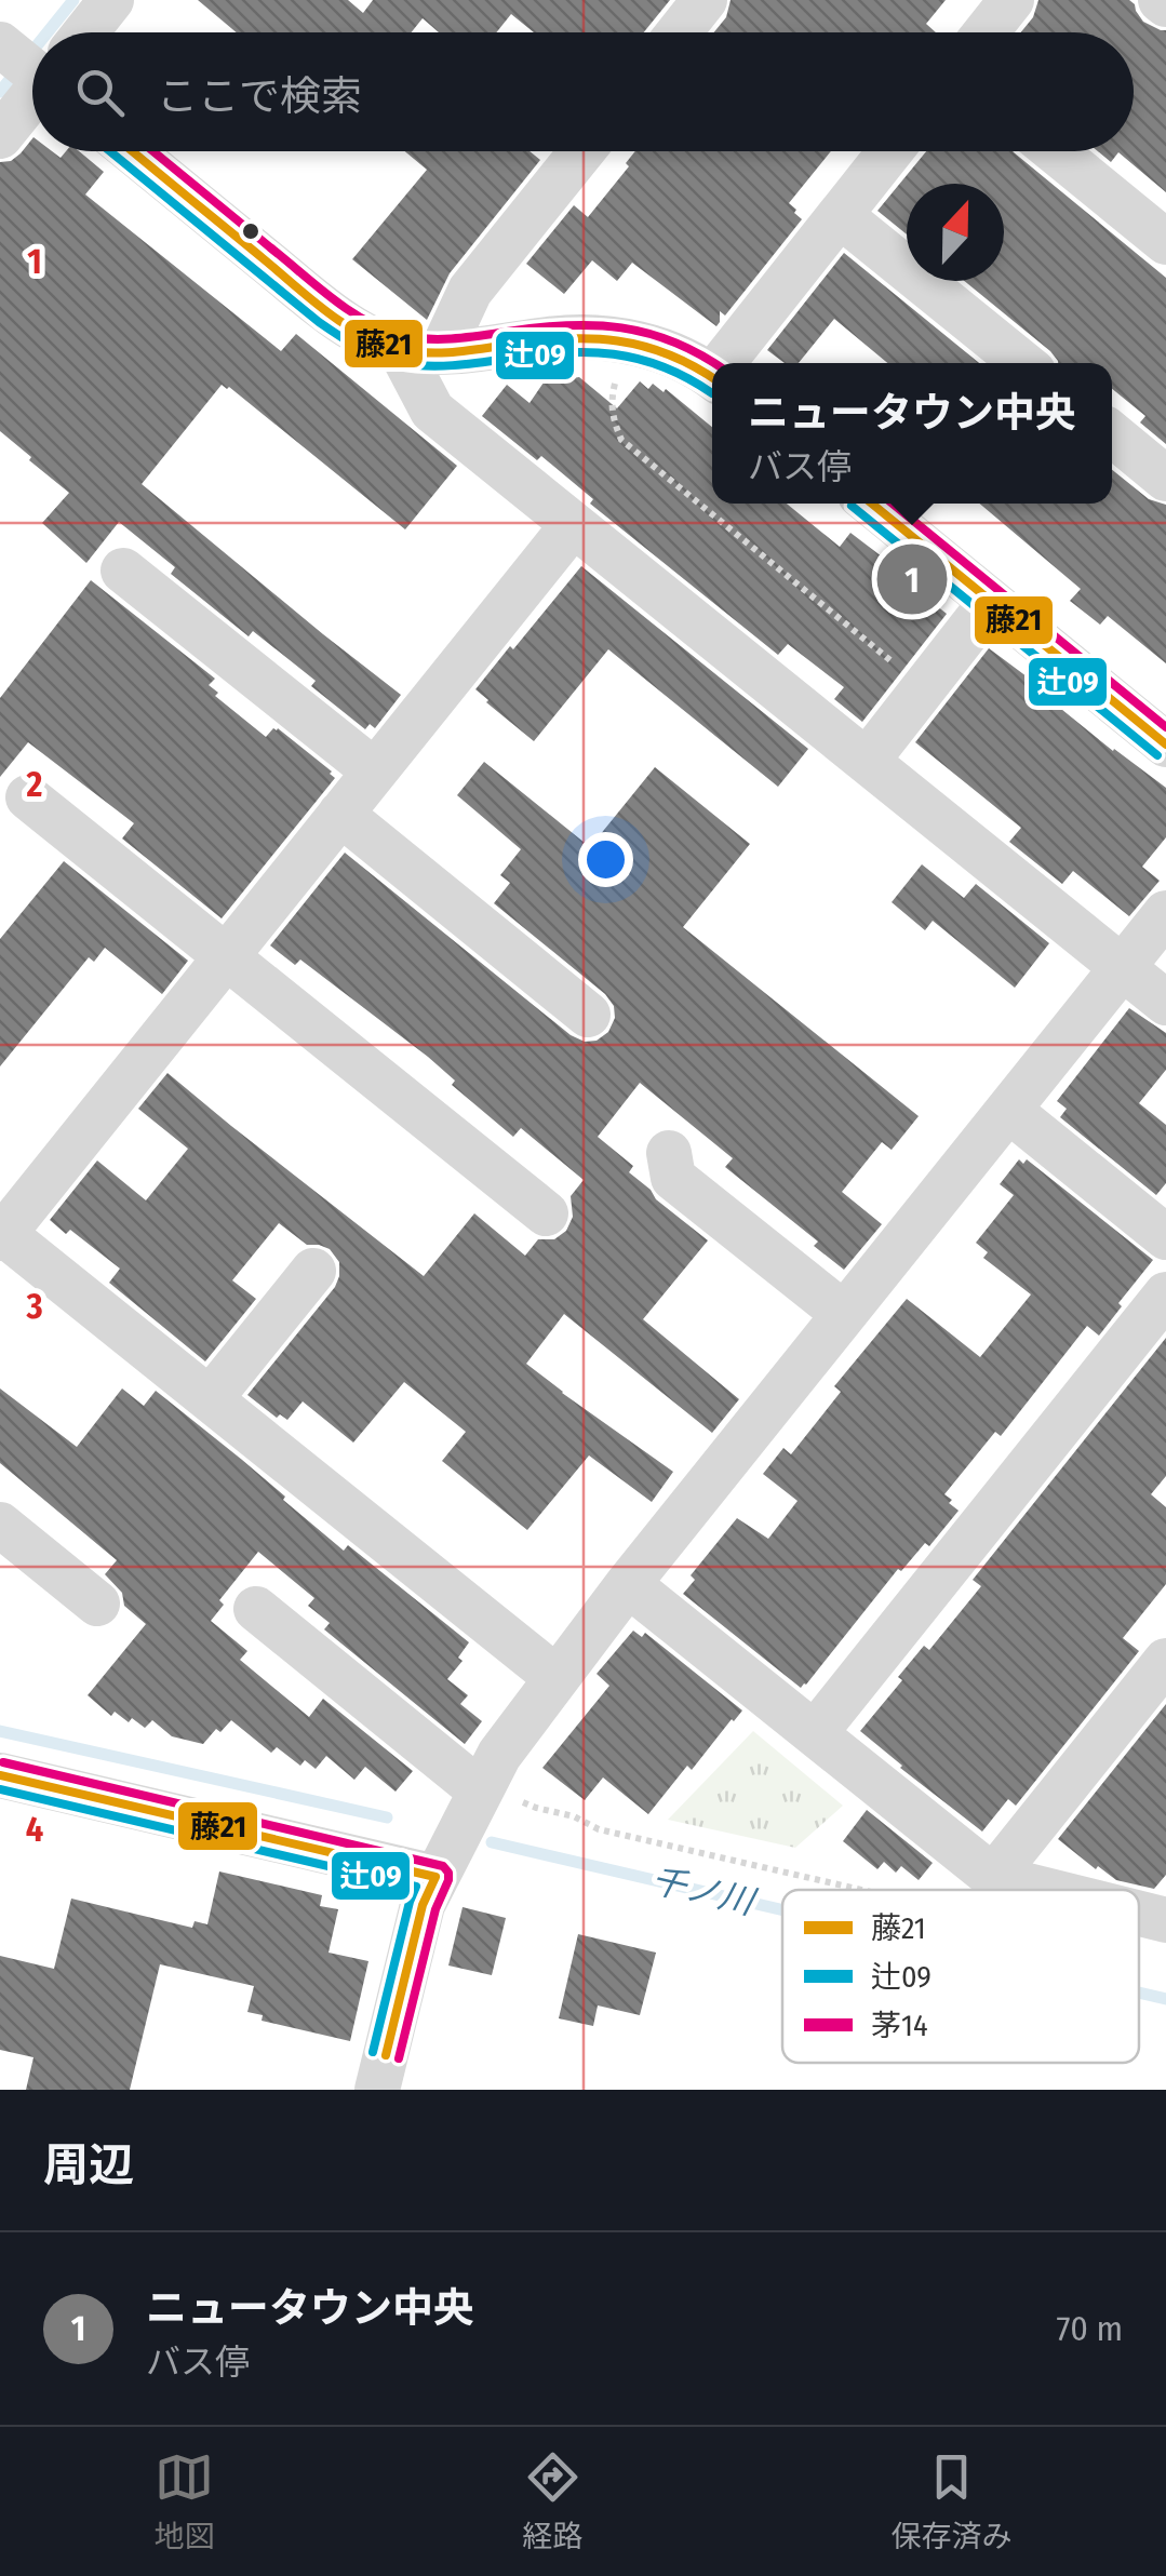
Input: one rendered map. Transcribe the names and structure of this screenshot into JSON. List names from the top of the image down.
{
  "water": ["千ノ川"],
  "lines": ["transit line 藤21", "transit line 辻09", "transit line 茅14"],
  "legend": ["藤21", "辻09", "茅14"],
  "north": "top",
  "page": {
    "search": "ここで検索",
    "popup": ["ニュータウン中央", "バス停"],
    "pins": "1",
    "heading": "周辺",
    "list": [
      {
        "mark": "1",
        "name": "ニュータウン中央",
        "note": "バス停",
        "value": "70 m"
      }
    ],
    "nav": ["地図", "経路", "保存済み"]
  },
  "grid": {
    "rows": [
      "1",
      "2",
      "3",
      "4"
    ]
  }
}
